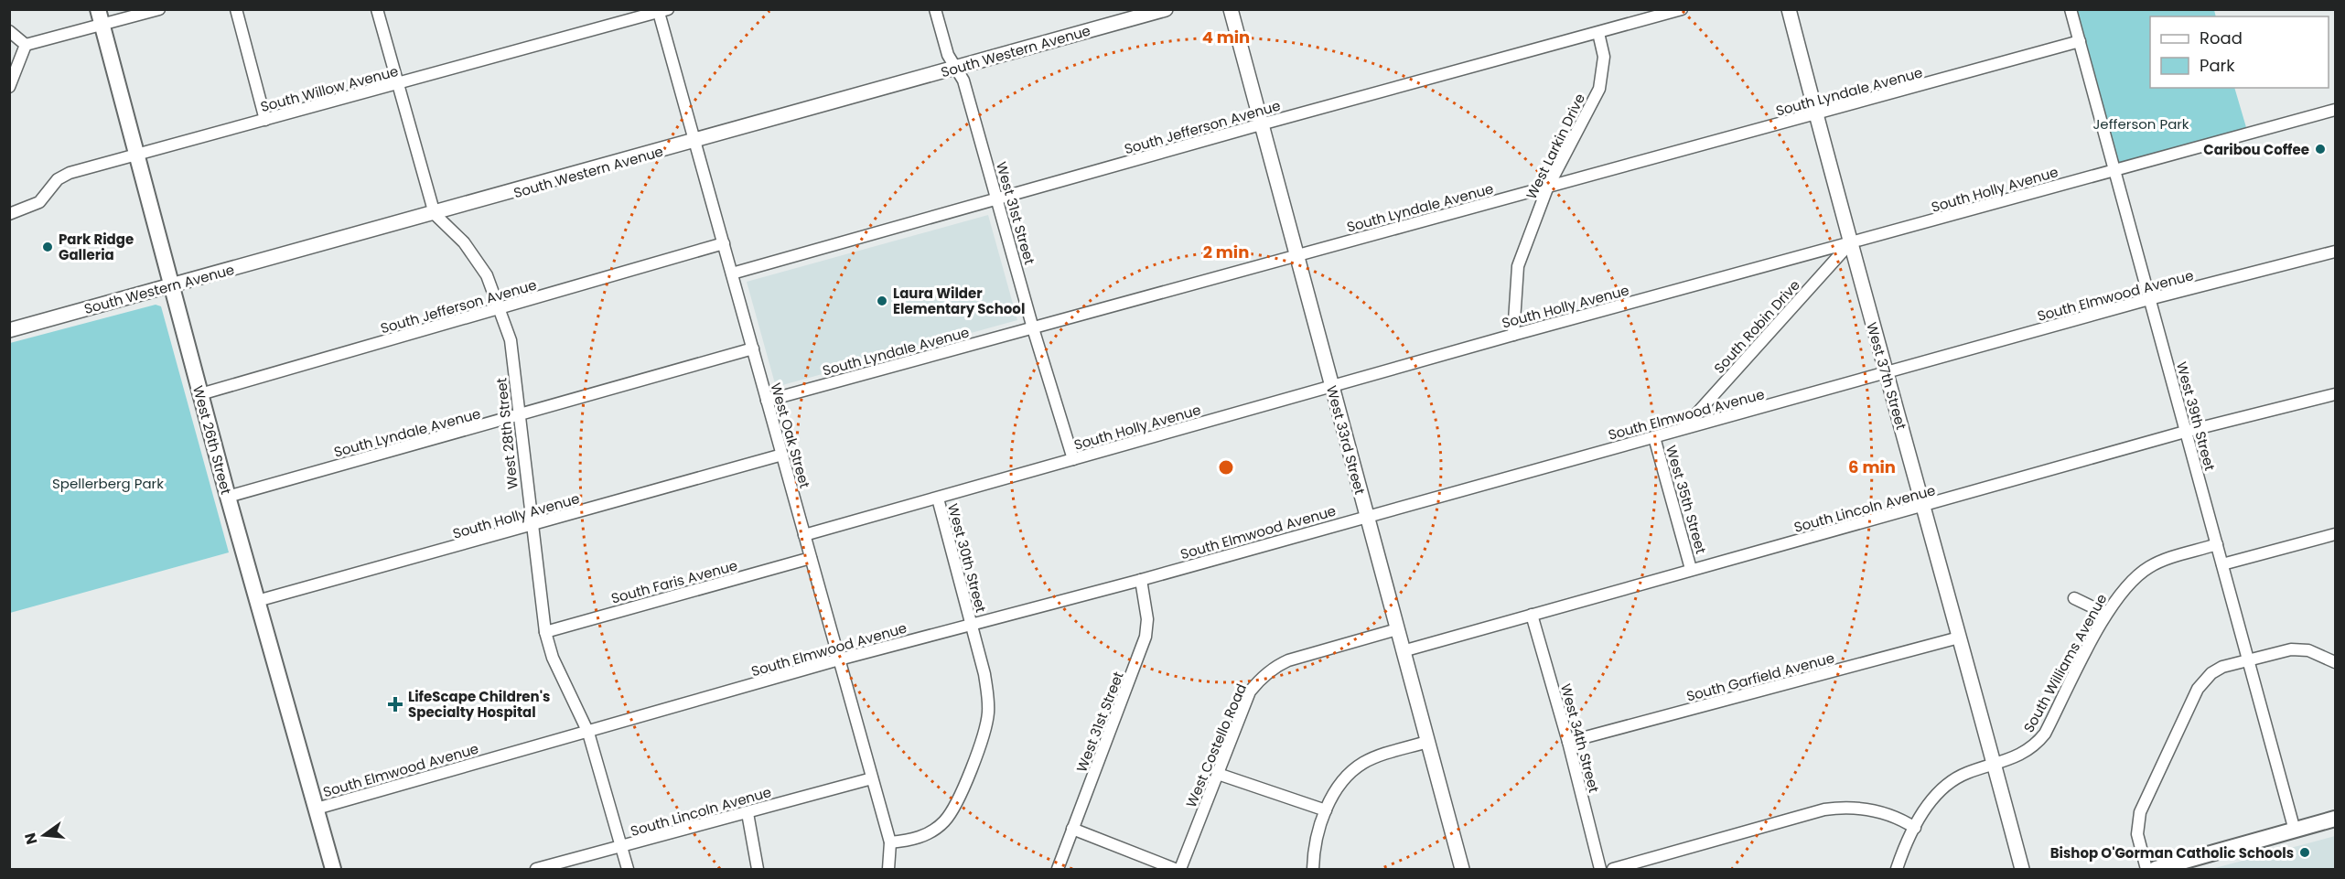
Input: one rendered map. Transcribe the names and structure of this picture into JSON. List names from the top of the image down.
{
  "streets": {
    "main road": ["West 26th Street"],
    "street": [
      "South Western Avenue",
      "South Willow Avenue",
      "South Lyndale Avenue",
      "South Jefferson Avenue",
      "West Larkin Drive",
      "South Holly Avenue",
      "West 31st Street",
      "South Elmwood Avenue",
      "South Robin Drive",
      "West 37th Street",
      "West 39th Street",
      "West 28th Street",
      "West Oak Street",
      "West 33rd Street",
      "West 35th Street",
      "South Lincoln Avenue",
      "West 30th Street",
      "South Faris Avenue",
      "South Williams Avenue",
      "South Garfield Avenue",
      "West 34th Street",
      "West Costello Road"
    ]
  },
  "crossings": [
    ["South Western Avenue", "West 31st Street"],
    ["South Western Avenue", "West 28th Street"],
    ["South Western Avenue", "West Oak Street"],
    ["South Western Avenue", "West 26th Street"],
    ["South Willow Avenue", "West 28th Street"],
    ["South Willow Avenue", "West Oak Street"],
    ["South Willow Avenue", "West 26th Street"],
    ["South Lyndale Avenue", "West Larkin Drive"],
    ["South Lyndale Avenue", "West 31st Street"],
    ["South Lyndale Avenue", "West 37th Street"],
    ["South Lyndale Avenue", "West 39th Street"],
    ["South Lyndale Avenue", "West 28th Street"],
    ["South Lyndale Avenue", "West Oak Street"],
    ["South Lyndale Avenue", "West 26th Street"],
    ["South Lyndale Avenue", "West 33rd Street"],
    ["South Jefferson Avenue", "West Larkin Drive"],
    ["South Jefferson Avenue", "West 31st Street"],
    ["South Jefferson Avenue", "West 28th Street"],
    ["South Jefferson Avenue", "West Oak Street"],
    ["South Jefferson Avenue", "West 26th Street"],
    ["South Jefferson Avenue", "West 33rd Street"],
    ["West Larkin Drive", "South Holly Avenue"],
    ["South Holly Avenue", "West 31st Street"],
    ["South Holly Avenue", "South Robin Drive"],
    ["South Holly Avenue", "West 37th Street"],
    ["South Holly Avenue", "West 39th Street"],
    ["South Holly Avenue", "West 28th Street"],
    ["South Holly Avenue", "West Oak Street"],
    ["South Holly Avenue", "West 26th Street"],
    ["South Holly Avenue", "West 33rd Street"],
    ["South Holly Avenue", "West 30th Street"],
    ["West 31st Street", "South Elmwood Avenue"],
    ["South Elmwood Avenue", "South Robin Drive"],
    ["South Elmwood Avenue", "West 37th Street"],
    ["South Elmwood Avenue", "West 39th Street"],
    ["South Elmwood Avenue", "West 28th Street"],
    ["South Elmwood Avenue", "West Oak Street"],
    ["South Elmwood Avenue", "West 26th Street"],
    ["South Elmwood Avenue", "West 33rd Street"],
    ["South Elmwood Avenue", "West 35th Street"],
    ["South Elmwood Avenue", "West 30th Street"],
    ["South Robin Drive", "West 37th Street"],
    ["West 37th Street", "South Lincoln Avenue"],
    ["West 37th Street", "South Williams Avenue"],
    ["West 37th Street", "South Garfield Avenue"],
    ["West 39th Street", "South Lincoln Avenue"],
    ["West 39th Street", "South Williams Avenue"],
    ["West 28th Street", "South Lincoln Avenue"],
    ["West 28th Street", "South Faris Avenue"],
    ["West Oak Street", "South Lincoln Avenue"],
    ["West Oak Street", "West 30th Street"],
    ["West Oak Street", "South Faris Avenue"],
    ["West 33rd Street", "South Lincoln Avenue"],
    ["West 33rd Street", "West Costello Road"],
    ["West 35th Street", "South Lincoln Avenue"],
    ["South Lincoln Avenue", "West 34th Street"],
    ["South Garfield Avenue", "West 34th Street"]
  ],
  "parks": ["Jefferson Park", "Spellerberg Park"],
  "places": {
    "other": [
      "Caribou Coffee",
      "Park Ridge Galleria",
      "Laura Wilder Elementary School",
      "Bishop O'Gorman Catholic Schools"
    ],
    "health": ["LifeScape Children's Specialty Hospital"]
  },
  "legend": ["Road", "Park"],
  "north": "left",
  "rings": ["4 min", "2 min", "6 min"]
}
